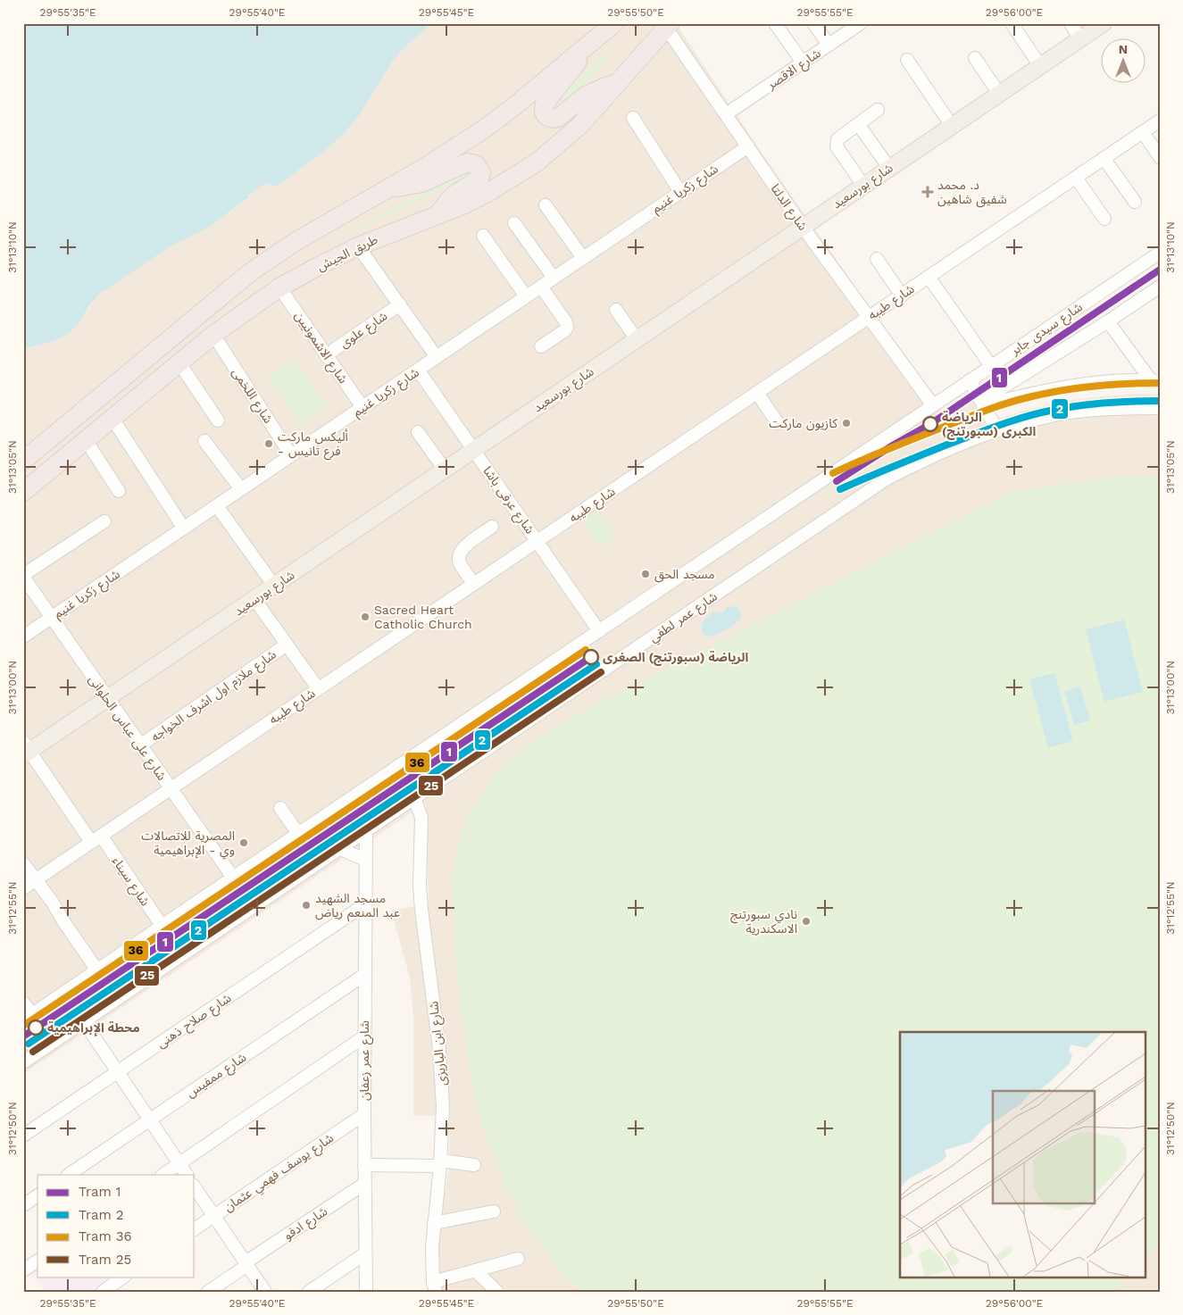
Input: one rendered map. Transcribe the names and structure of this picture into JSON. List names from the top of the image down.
{
  "streets": {
    "highway": ["طريق الجيش"],
    "main road": ["شارع بورسعيد"],
    "street": [
      "شارع الاقصر",
      "شارع زكريا غنيم",
      "شارع الدلتا",
      "شارع طيبه",
      "شارع سيدى جابر",
      "شارع علوى",
      "شارع الاشمونيين",
      "شارع اللخمى",
      "شارع عرفى باشا",
      "شارع عمر لطفي",
      "شارع ملازم اول اشرف الخواجه",
      "شارع على عباس الحلوانى",
      "شارع سيناء",
      "شارع صلاح ذهنى",
      "شارع ابن الباريزى",
      "شارع عمر زعفان",
      "شارع ممفيس",
      "شارع يوسف فهمي عثمان",
      "شارع ادفو"
    ]
  },
  "crossings": [
    ["شارع الاقصر", "شارع الدلتا"],
    ["شارع بورسعيد", "شارع الدلتا"],
    ["شارع بورسعيد", "شارع عرفى باشا"],
    ["شارع بورسعيد", "شارع على عباس الحلوانى"],
    ["شارع بورسعيد", "شارع سيناء"],
    ["شارع زكريا غنيم", "شارع الدلتا"],
    ["شارع زكريا غنيم", "شارع الاشمونيين"],
    ["شارع زكريا غنيم", "شارع اللخمى"],
    ["شارع زكريا غنيم", "شارع عرفى باشا"],
    ["شارع زكريا غنيم", "شارع على عباس الحلوانى"],
    ["شارع الدلتا", "طريق الجيش"],
    ["شارع الدلتا", "شارع طيبه"],
    ["شارع الدلتا", "شارع سيدى جابر"],
    ["طريق الجيش", "شارع الاشمونيين"],
    ["طريق الجيش", "شارع اللخمى"],
    ["شارع طيبه", "شارع عرفى باشا"],
    ["شارع طيبه", "شارع على عباس الحلوانى"],
    ["شارع طيبه", "شارع سيناء"],
    ["شارع علوى", "شارع الاشمونيين"],
    ["شارع عمر لطفي", "شارع ابن الباريزى"],
    ["شارع عمر لطفي", "شارع عمر زعفان"],
    ["شارع ملازم اول اشرف الخواجه", "شارع على عباس الحلوانى"],
    ["شارع صلاح ذهنى", "شارع عمر زعفان"],
    ["شارع عمر زعفان", "شارع ممفيس"],
    ["شارع عمر زعفان", "شارع يوسف فهمي عثمان"],
    ["شارع عمر زعفان", "شارع ادفو"]
  ],
  "places": {
    "health": ["د. محمد شفيق شاهين"],
    "other": [
      "كازيون ماركت",
      "الرياضة (سبورتنج) الكبرى",
      "أليكس ماركت - فرع تانيس",
      "مسجد الحق",
      "Sacred Heart Catholic Church",
      "الرياضة (سبورتنج) الصغرى",
      "المصرية للاتصالات وي - الإبراهيمية",
      "مسجد الشهيد عبد المنعم رياض",
      "نادي سبورتنج الاسكندرية",
      "محطة الإبراهيمية"
    ]
  },
  "lines": [
    "tram line 1",
    "tram line 36",
    "tram line 2",
    "tram line 25"
  ],
  "legend": [
    "Tram 1",
    "Tram 2",
    "Tram 36",
    "Tram 25"
  ],
  "north": "top",
  "coordinates": [
    "29°55'35\"E",
    "29°55'40\"E",
    "29°55'45\"E",
    "29°55'50\"E",
    "29°55'55\"E",
    "29°56'00\"E",
    "31°13'10\"N",
    "31°13'05\"N",
    "31°13'00\"N",
    "31°12'55\"N",
    "31°12'50\"N"
  ]
}
